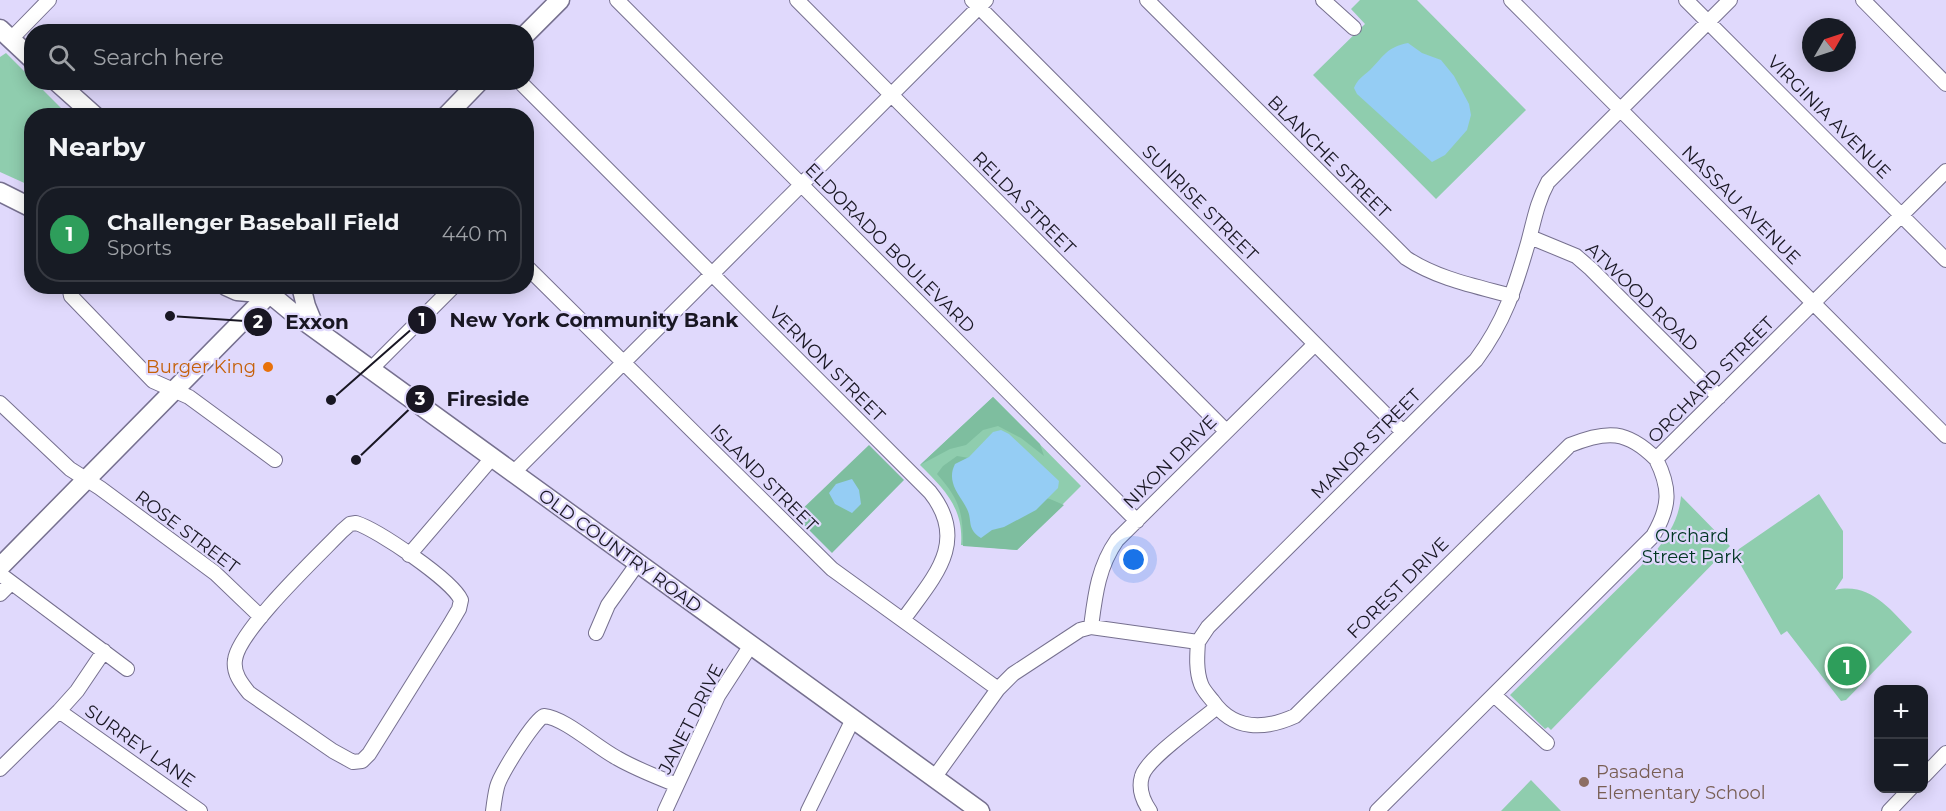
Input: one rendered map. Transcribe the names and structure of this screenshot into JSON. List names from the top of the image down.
{
  "streets": {
    "main road": ["OLD COUNTRY ROAD"],
    "street": [
      "VIRGINIA AVENUE",
      "BLANCHE STREET",
      "RELDA STREET",
      "SUNRISE STREET",
      "NASSAU AVENUE",
      "ELDORADO BOULEVARD",
      "ATWOOD ROAD",
      "VERNON STREET",
      "ORCHARD STREET",
      "MANOR STREET",
      "NIXON DRIVE",
      "ISLAND STREET",
      "ROSE STREET",
      "FOREST DRIVE",
      "JANET DRIVE",
      "SURREY LANE"
    ]
  },
  "crossings": [
    ["VIRGINIA AVENUE", "ORCHARD STREET"],
    ["VIRGINIA AVENUE", "MANOR STREET"],
    ["BLANCHE STREET", "MANOR STREET"],
    ["RELDA STREET", "NIXON DRIVE"],
    ["SUNRISE STREET", "MANOR STREET"],
    ["SUNRISE STREET", "NIXON DRIVE"],
    ["NASSAU AVENUE", "ORCHARD STREET"],
    ["NASSAU AVENUE", "MANOR STREET"],
    ["ELDORADO BOULEVARD", "NIXON DRIVE"],
    ["ATWOOD ROAD", "ORCHARD STREET"],
    ["ATWOOD ROAD", "MANOR STREET"],
    ["VERNON STREET", "ISLAND STREET"],
    ["ORCHARD STREET", "FOREST DRIVE"],
    ["MANOR STREET", "FOREST DRIVE"],
    ["OLD COUNTRY ROAD", "JANET DRIVE"]
  ],
  "parks": ["Orchard Street Park"],
  "places": [
    "Exxon",
    "Burger King",
    "New York Community Bank",
    "Fireside",
    "Pasadena Elementary School"
  ],
  "north": "top right",
  "page": {
    "search": "Search here",
    "heading": "Nearby",
    "list": [
      {
        "mark": "1",
        "name": "Challenger Baseball Field",
        "note": "Sports",
        "value": "440 m"
      }
    ],
    "pins": "1",
    "map_buttons": ["+", "−"]
  }
}
